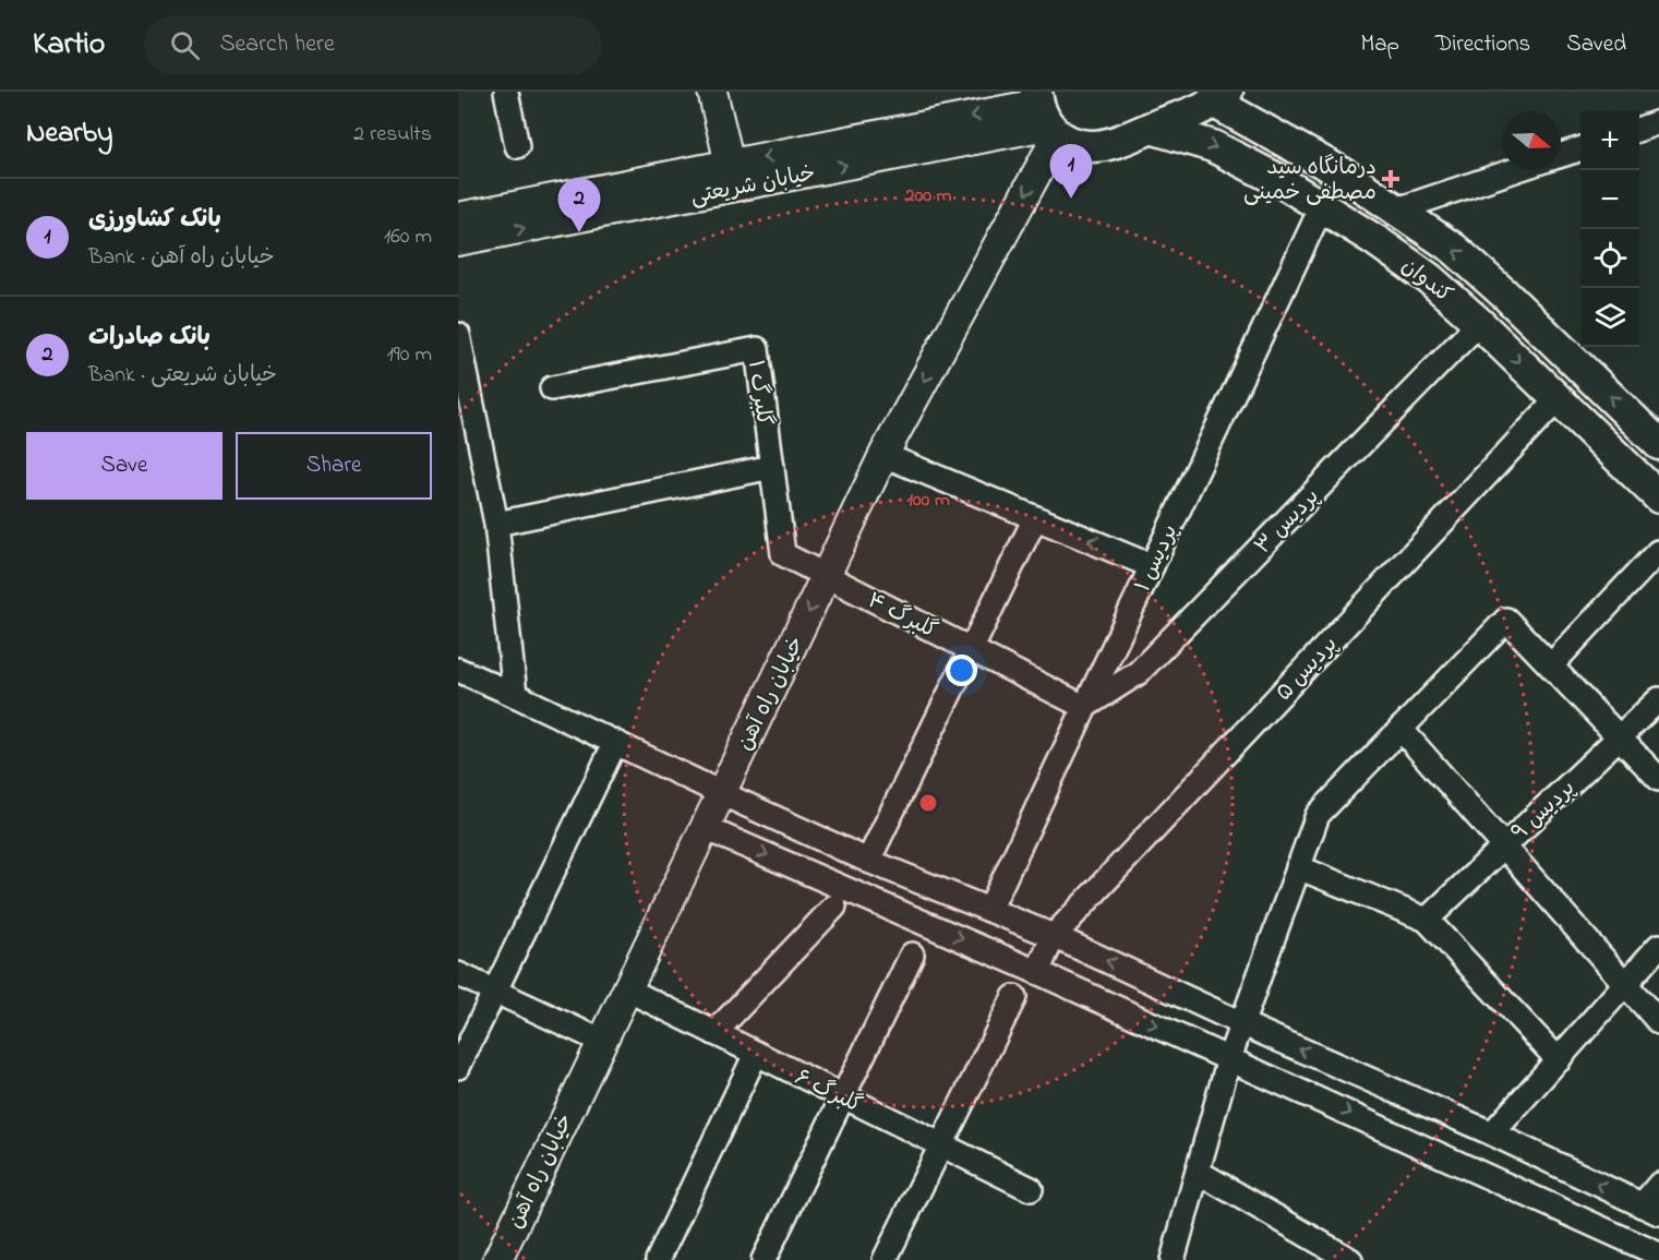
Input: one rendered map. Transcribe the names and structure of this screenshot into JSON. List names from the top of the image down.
{
  "streets": {
    "main road": ["کندوان"],
    "street": [
      "خیابان شریعتی",
      "گلبرگ ۱",
      "پردیس ۳",
      "پردیس ۱",
      "گلبرگ ۴",
      "پردیس ۵",
      "خیابان راه آهن",
      "پردیس ۹",
      "گلبرگ ۶"
    ]
  },
  "crossings": [
    ["خیابان شریعتی", "خیابان راه آهن"],
    ["کندوان", "پردیس ۳"],
    ["کندوان", "پردیس ۱"],
    ["کندوان", "پردیس ۵"],
    ["گلبرگ ۱", "گلبرگ ۴"],
    ["گلبرگ ۱", "خیابان راه آهن"],
    ["پردیس ۳", "پردیس ۱"],
    ["پردیس ۳", "گلبرگ ۴"],
    ["پردیس ۱", "گلبرگ ۴"],
    ["گلبرگ ۴", "خیابان راه آهن"],
    ["خیابان راه آهن", "گلبرگ ۶"]
  ],
  "places": {
    "health": ["درمانگاه سید مصطفی خمینی"]
  },
  "north": "right",
  "page": {
    "header": "Kartio",
    "search": "Search here",
    "nav": ["Map", "Directions", "Saved"],
    "heading": ["Nearby", "2 results"],
    "map_buttons": ["+", "−"],
    "pins": ["1", "2"],
    "list": [
      {
        "mark": "1",
        "name": "بانک کشاورزی",
        "note": "Bank · خیابان راه آهن",
        "value": "160 m"
      },
      {
        "mark": "2",
        "name": "بانک صادرات",
        "note": "Bank · خیابان شریعتی",
        "value": "190 m"
      }
    ],
    "buttons": ["Save", "Share"]
  },
  "rings": ["200 m", "100 m"]
}
